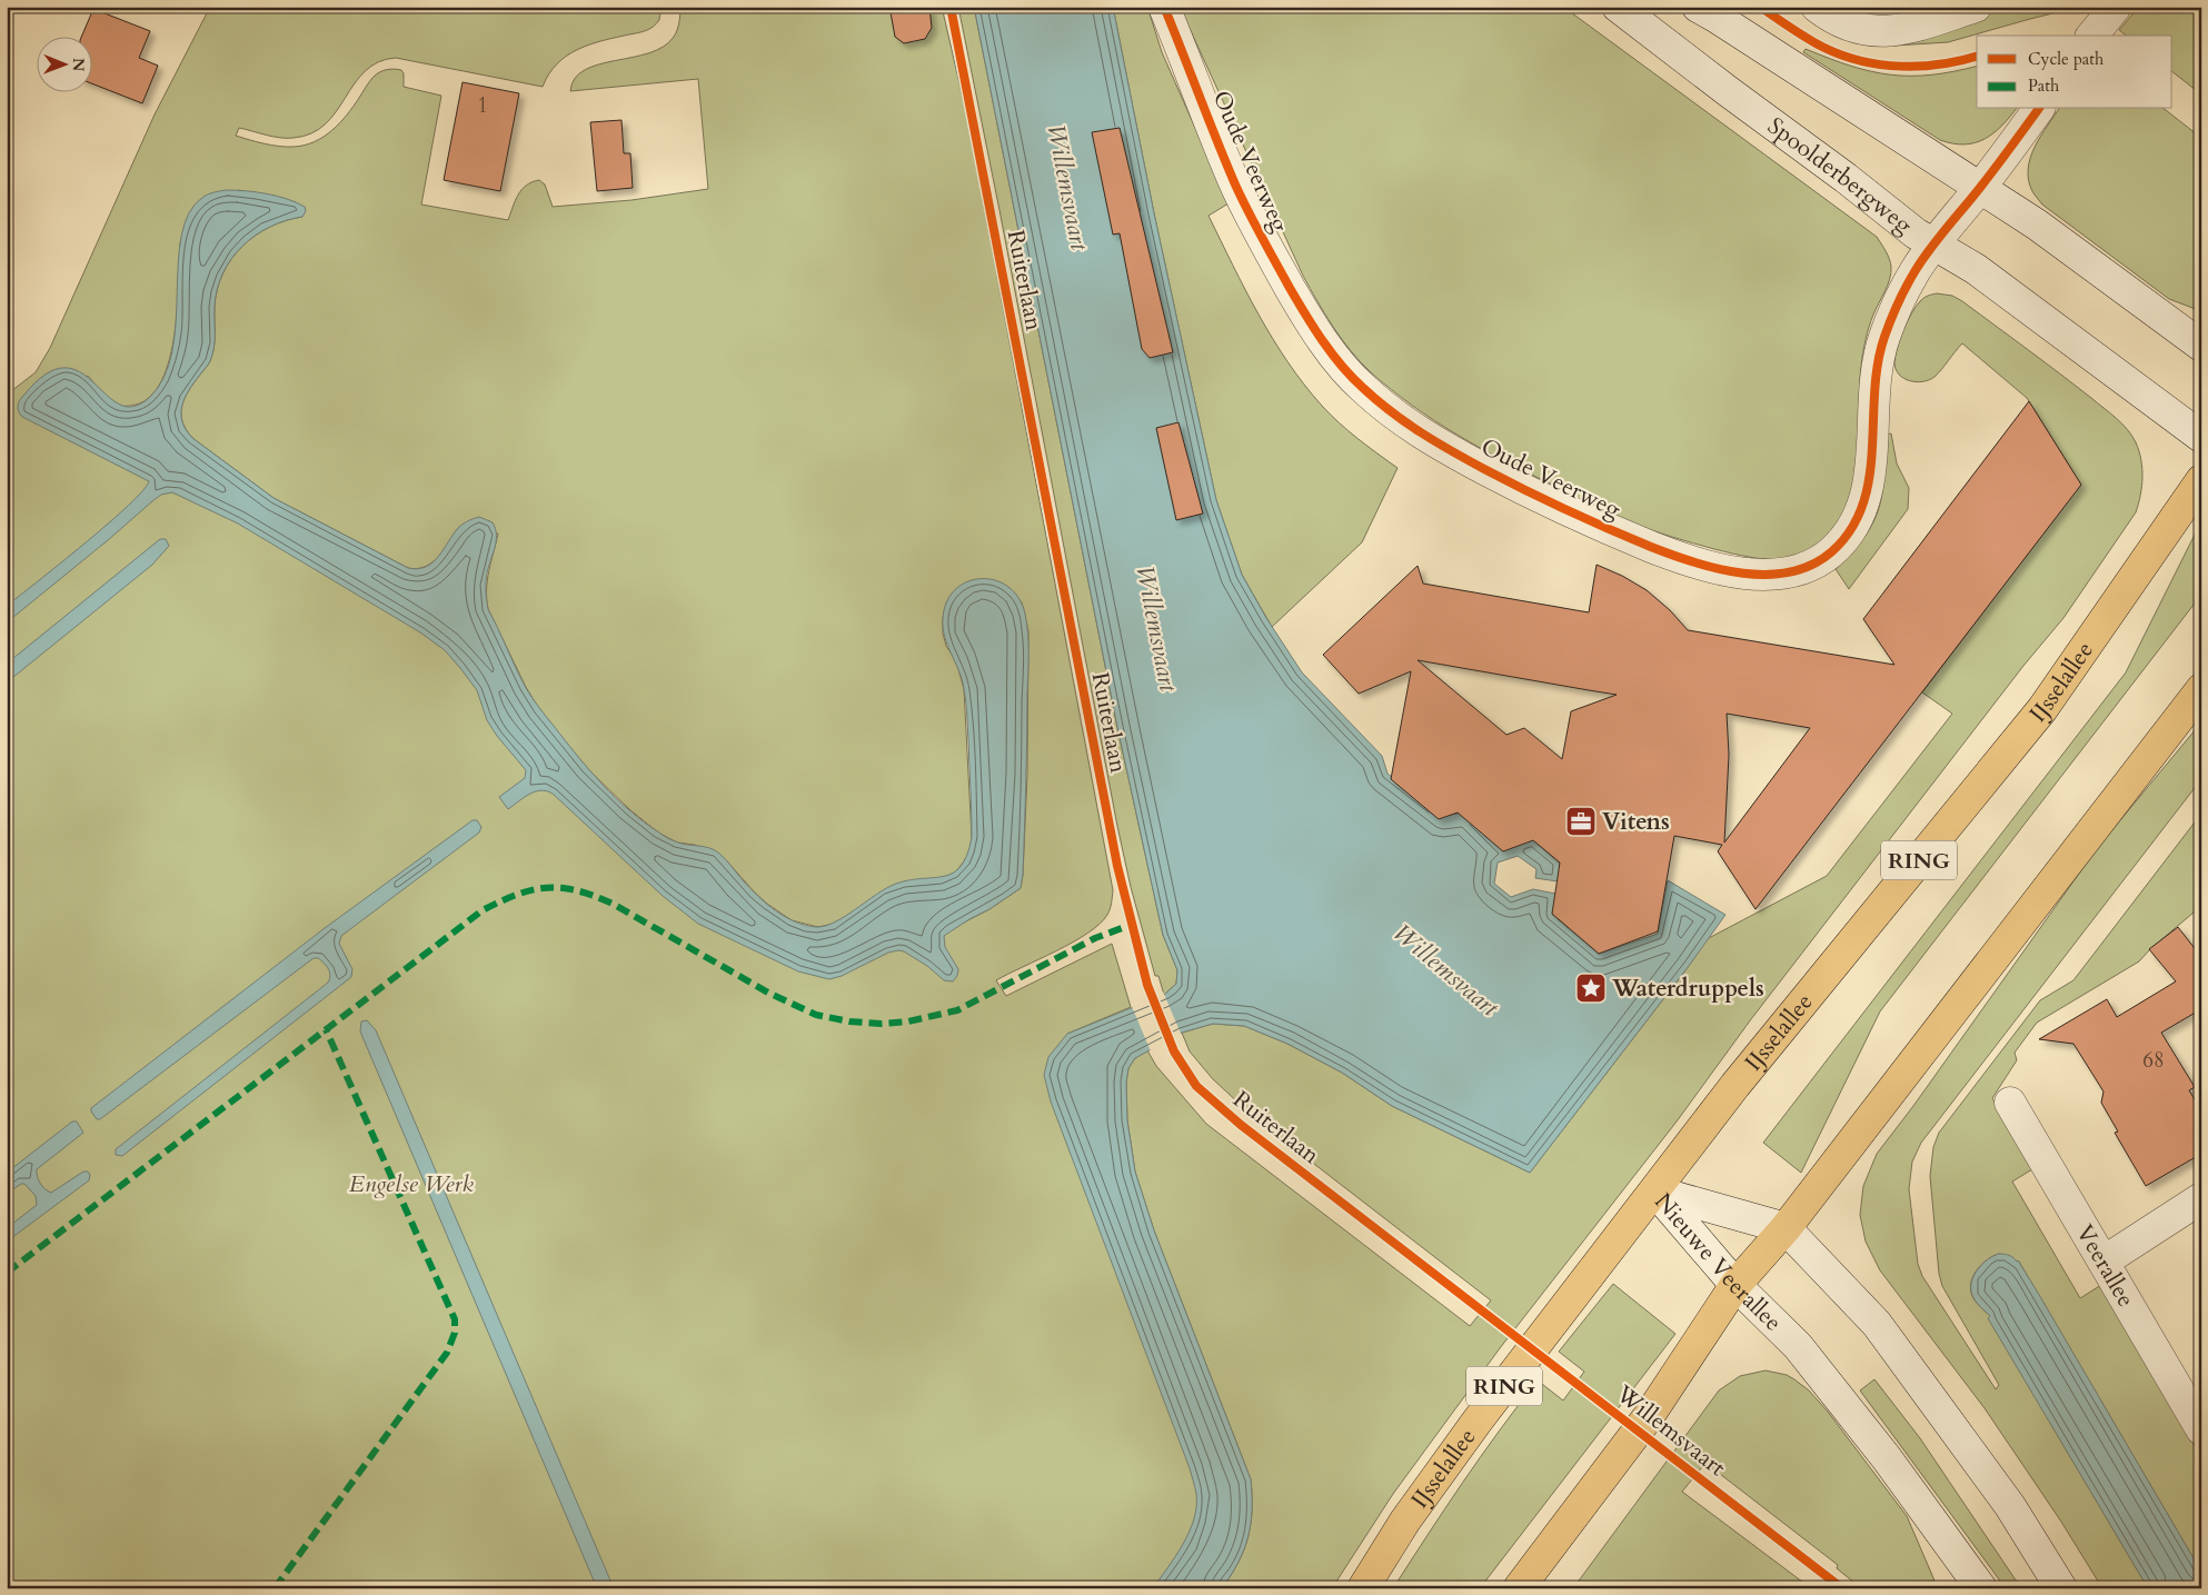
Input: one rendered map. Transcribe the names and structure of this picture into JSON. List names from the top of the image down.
{
  "streets": {
    "main road": [
      "Oude Veerweg",
      "Spoolderbergweg",
      "IJsselallee",
      "RING",
      "Nieuwe Veerallee",
      "Veerallee"
    ],
    "cycle path": ["Ruiterlaan"]
  },
  "crossings": [
    ["Oude Veerweg", "Spoolderbergweg"],
    ["IJsselallee", "Nieuwe Veerallee"]
  ],
  "water": ["Willemsvaart"],
  "parks": ["Engelse Werk"],
  "places": {
    "office": ["Vitens"],
    "place": ["Waterdruppels"]
  },
  "house_numbers": ["1", "68"],
  "legend": ["Cycle path", "Path"],
  "north": "right"
}
